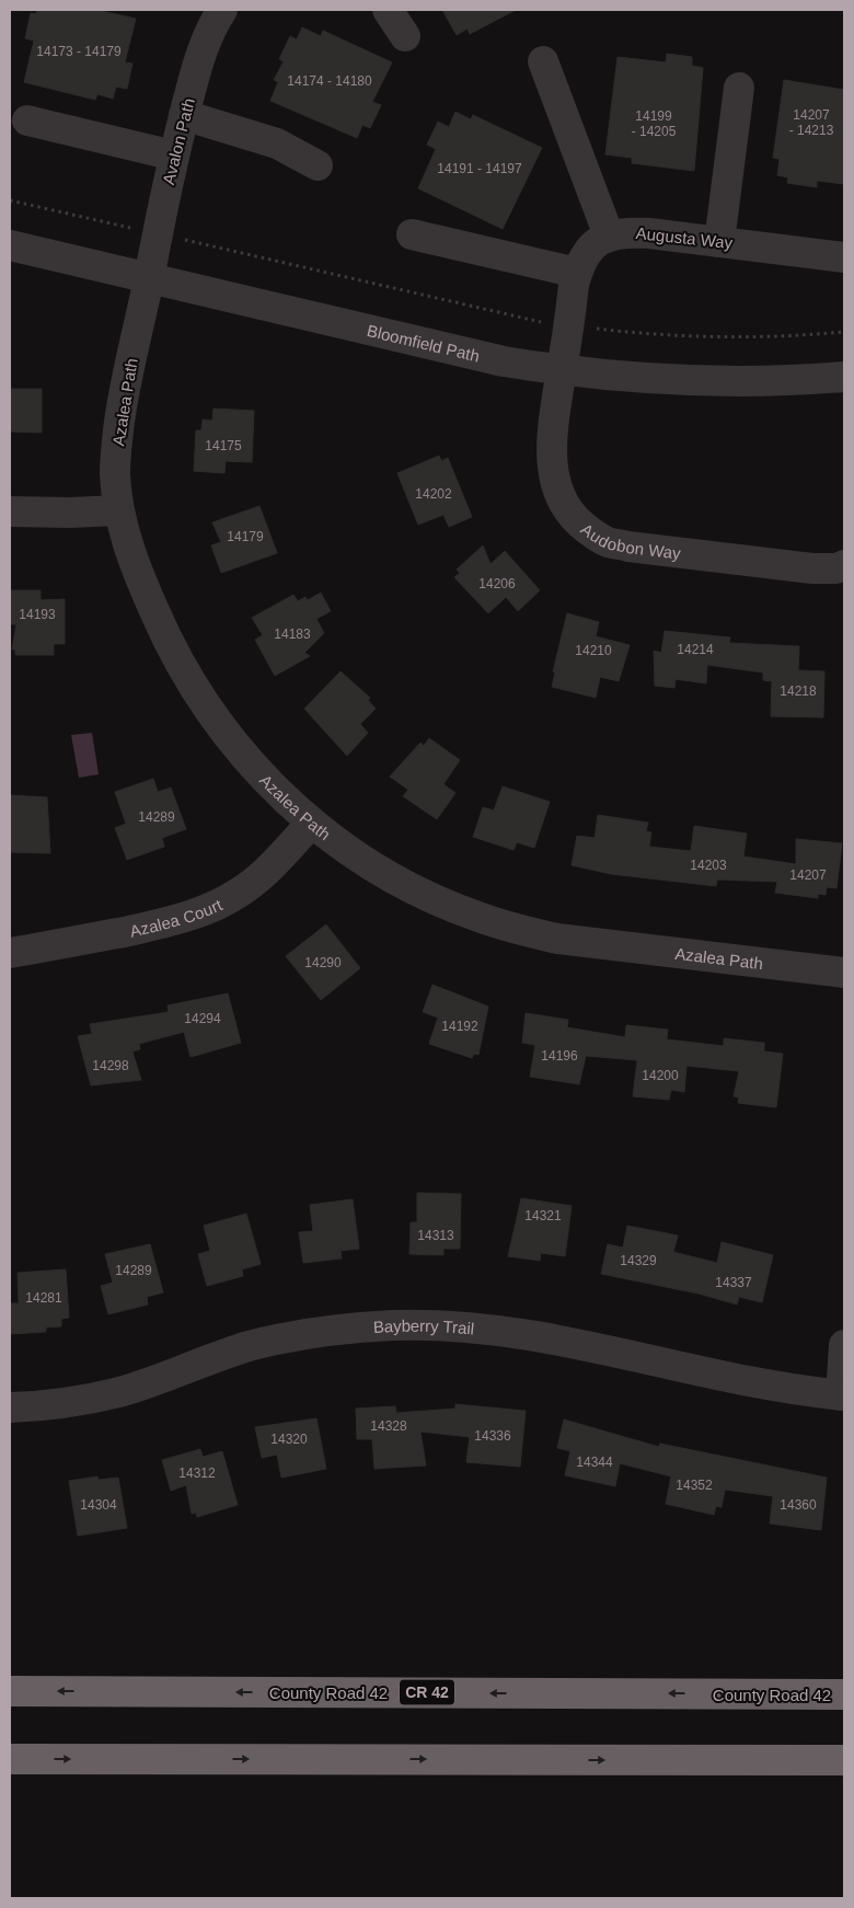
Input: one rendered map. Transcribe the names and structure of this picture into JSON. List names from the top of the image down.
{
  "streets": {
    "highway": ["County Road 42", "CR 42"],
    "street": [
      "Avalon Path",
      "Augusta Way",
      "Bloomfield Path",
      "Azalea Path",
      "Audobon Way",
      "Azalea Court",
      "Bayberry Trail"
    ]
  },
  "crossings": [
    ["Avalon Path", "Bloomfield Path"],
    ["Avalon Path", "Azalea Path"],
    ["Augusta Way", "Bloomfield Path"],
    ["Augusta Way", "Audobon Way"],
    ["Bloomfield Path", "Azalea Path"],
    ["Bloomfield Path", "Audobon Way"],
    ["Azalea Path", "Azalea Court"]
  ],
  "house_numbers": [
    "14173 - 14179",
    "14174 - 14180",
    "14207 - 14213",
    "14199 - 14205",
    "14191 - 14197",
    "14175",
    "14202",
    "14179",
    "14206",
    "14193",
    "14183",
    "14214",
    "14210",
    "14218",
    "14289",
    "14203",
    "14207",
    "14290",
    "14294",
    "14192",
    "14196",
    "14298",
    "14200",
    "14321",
    "14313",
    "14329",
    "14289",
    "14337",
    "14281",
    "14328",
    "14336",
    "14320",
    "14344",
    "14312",
    "14352",
    "14304",
    "14360"
  ]
}
